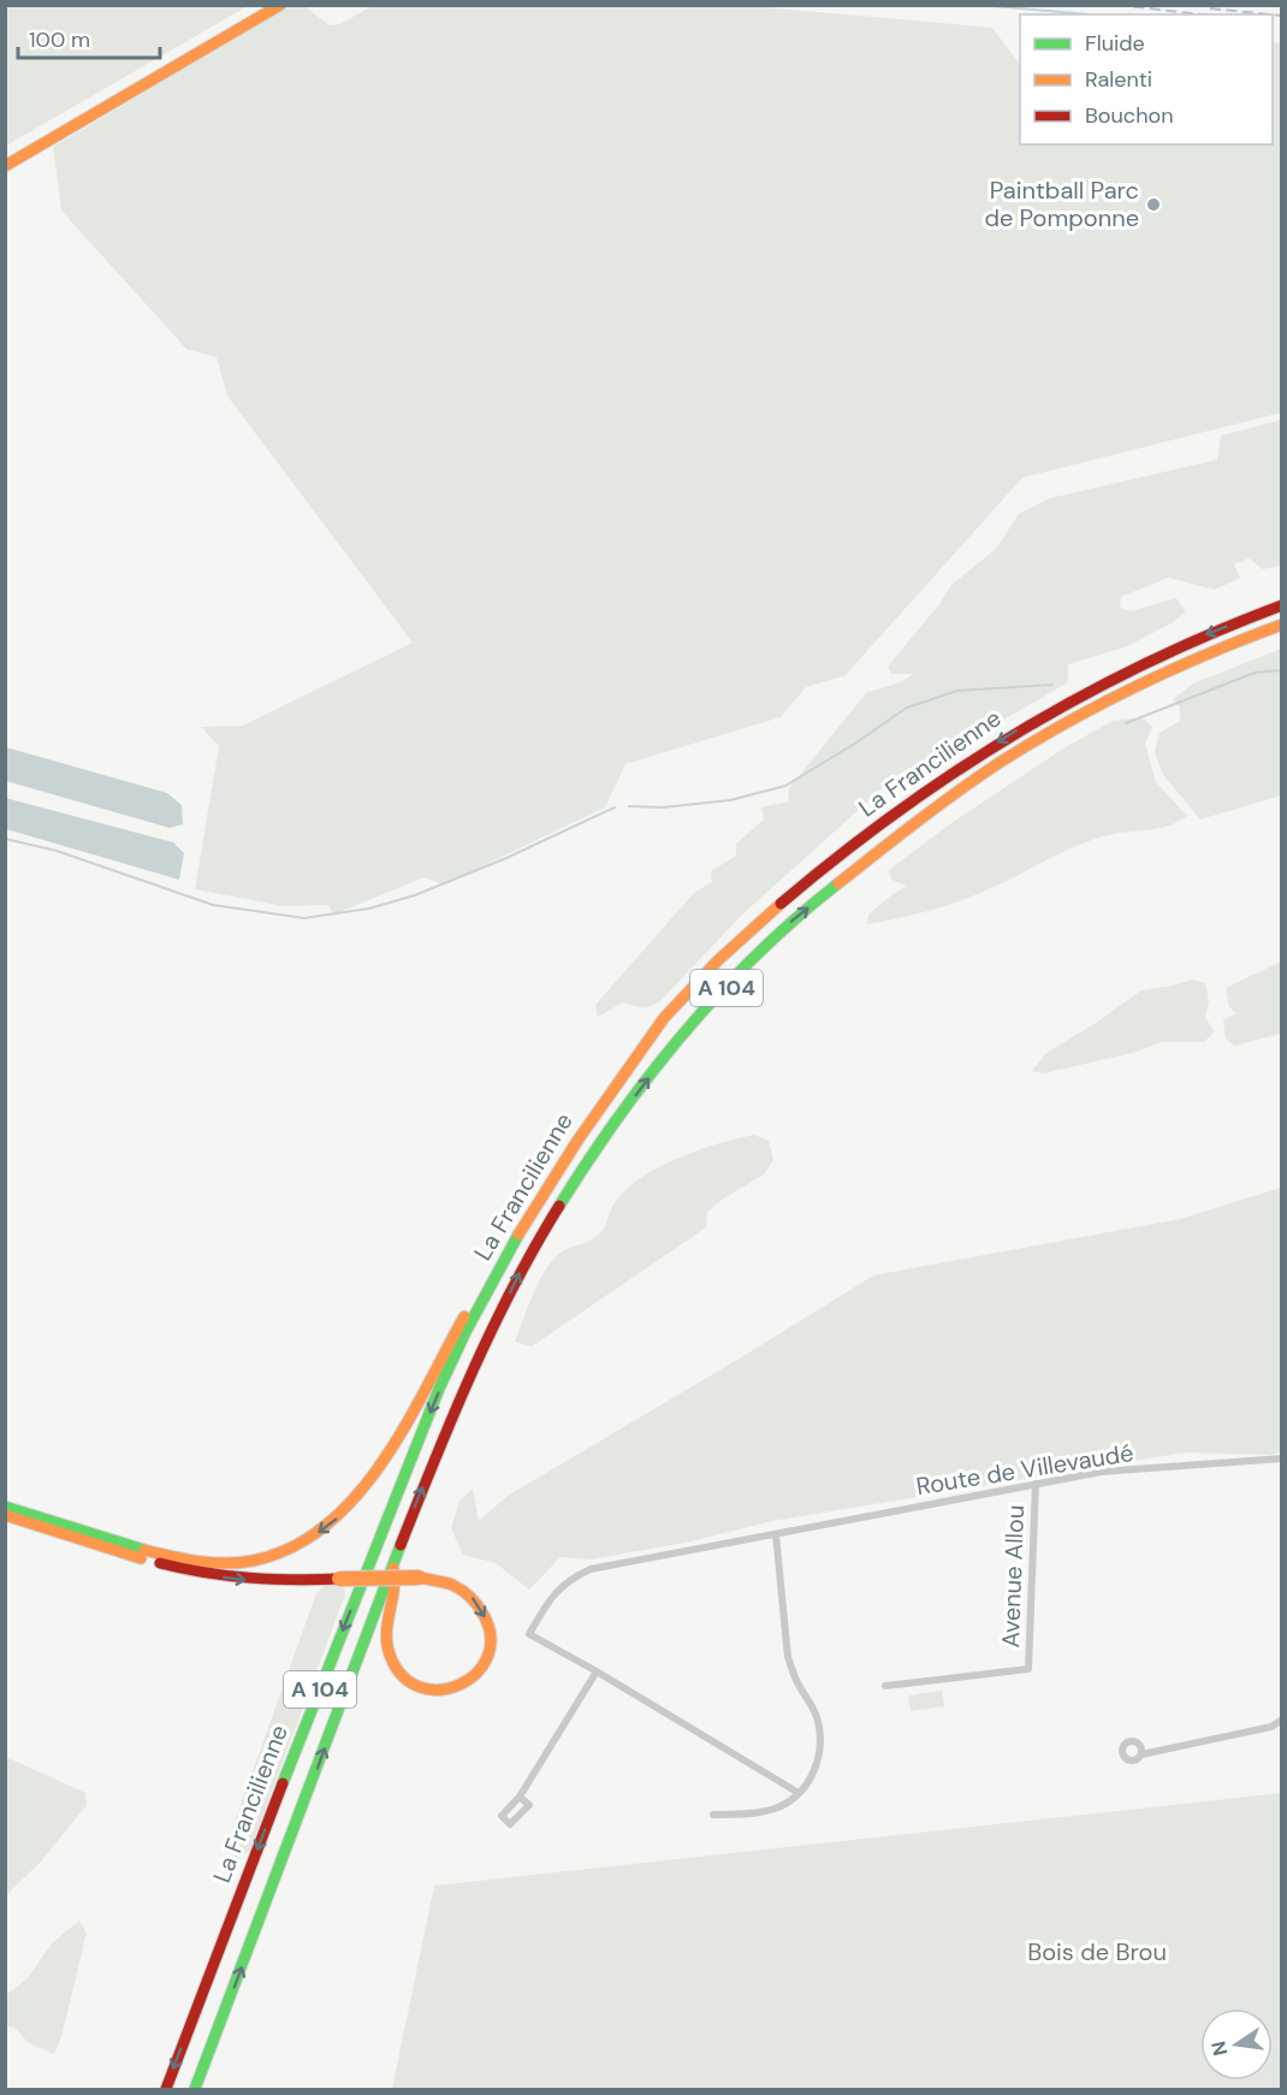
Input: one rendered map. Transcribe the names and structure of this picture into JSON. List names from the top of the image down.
{
  "streets": {
    "main road": ["La Francilienne", "A 104"],
    "street": ["Route de Villevaudé", "Avenue Allou"]
  },
  "crossings": [
    ["Route de Villevaudé", "Avenue Allou"]
  ],
  "parks": ["Bois de Brou"],
  "places": ["Paintball Parc de Pomponne"],
  "legend": ["Fluide", "Ralenti", "Bouchon"],
  "scale_bar": "100 m",
  "north": "left"
}
